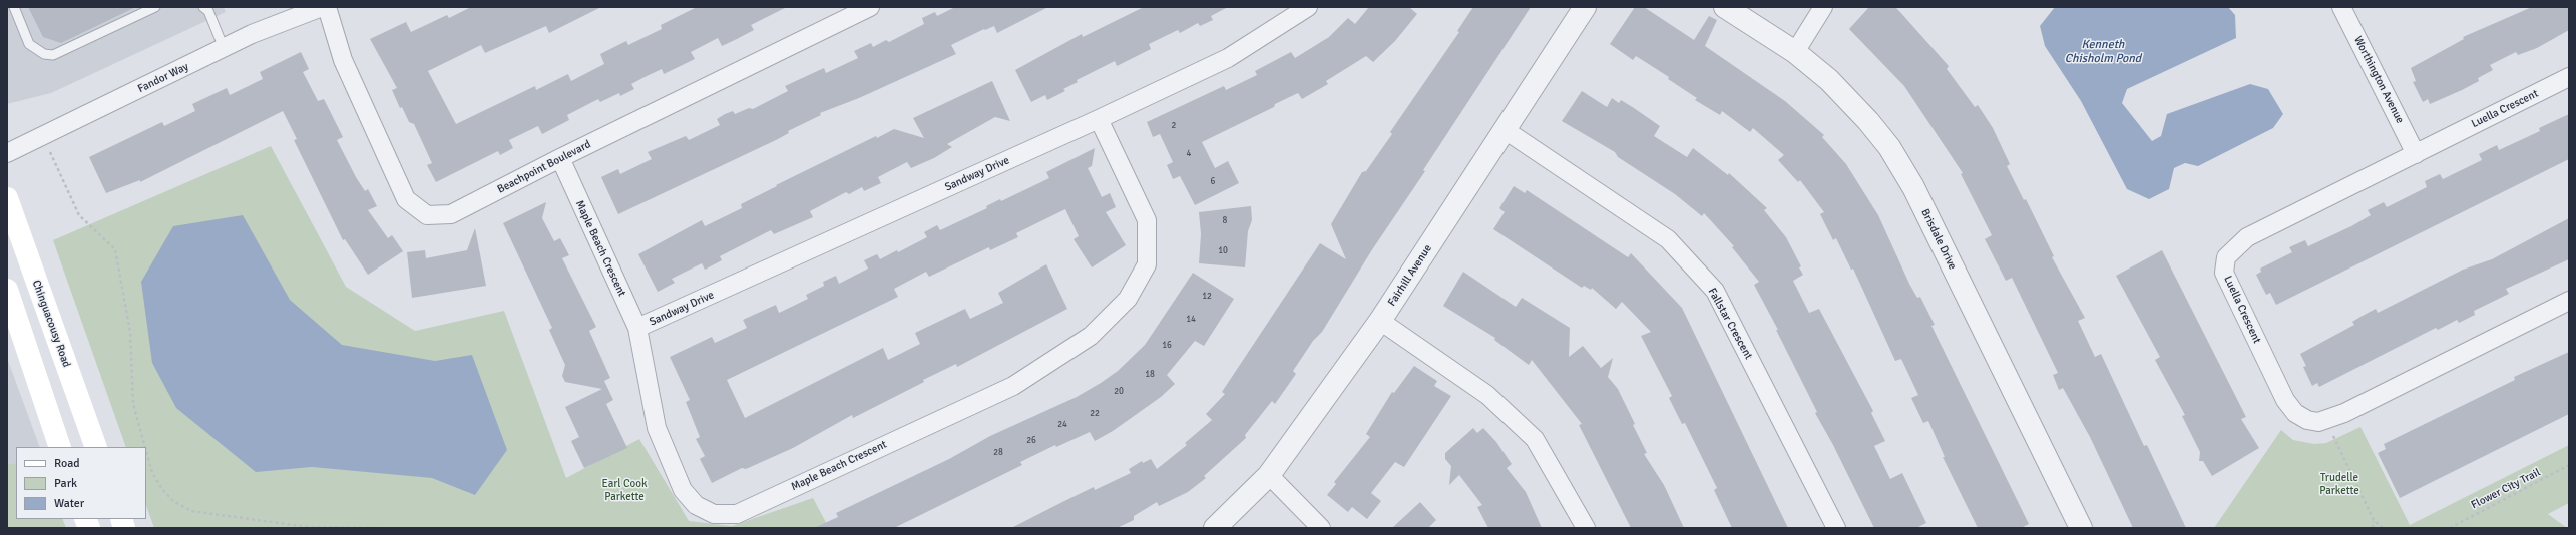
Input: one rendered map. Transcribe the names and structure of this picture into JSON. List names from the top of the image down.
{
  "streets": {
    "main road": ["Chinguacousy Road"],
    "street": [
      "Fandor Way",
      "Worthington Avenue",
      "Luella Crescent",
      "Beachpoint Boulevard",
      "Sandway Drive",
      "Brisdale Drive",
      "Maple Beach Crescent",
      "Fairhill Avenue",
      "Fallstar Crescent"
    ],
    "path": ["Flower City Trail"]
  },
  "crossings": [
    ["Worthington Avenue", "Luella Crescent"],
    ["Beachpoint Boulevard", "Maple Beach Crescent"],
    ["Sandway Drive", "Maple Beach Crescent"],
    ["Fairhill Avenue", "Fallstar Crescent"]
  ],
  "water": ["Kenneth Chisholm Pond"],
  "parks": ["Trudelle Parkette", "Earl Cook Parkette"],
  "house_numbers": [
    "2",
    "4",
    "6",
    "8",
    "10",
    "12",
    "14",
    "16",
    "18",
    "20",
    "22",
    "24",
    "26",
    "28"
  ],
  "legend": ["Road", "Park", "Water"]
}
